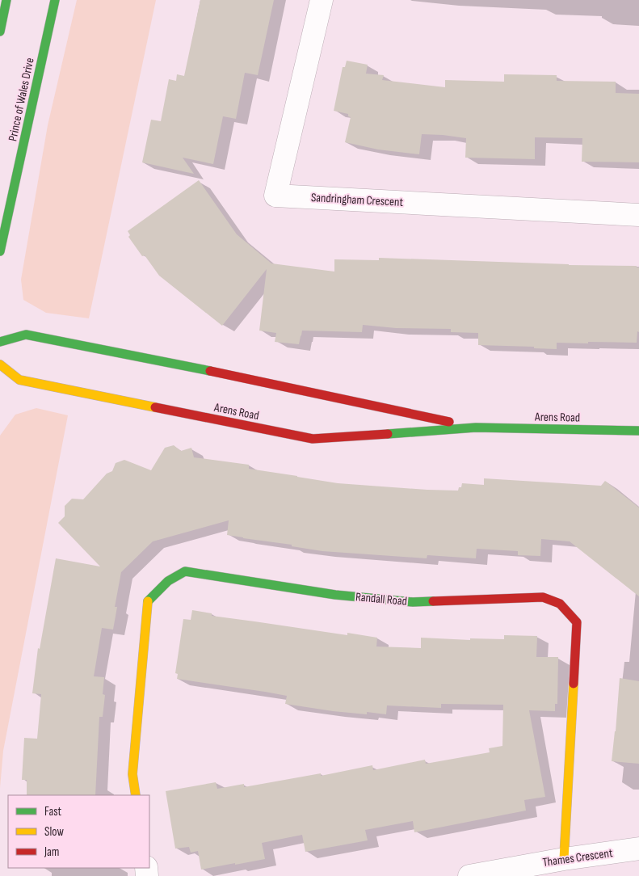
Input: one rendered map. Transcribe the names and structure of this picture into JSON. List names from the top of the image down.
{
  "streets": {
    "street": [
      "Prince of Wales Drive",
      "Sandringham Crescent",
      "Arens Road",
      "Randall Road",
      "Thames Crescent"
    ]
  },
  "crossings": [
    ["Randall Road", "Thames Crescent"]
  ],
  "legend": ["Fast", "Slow", "Jam"]
}
